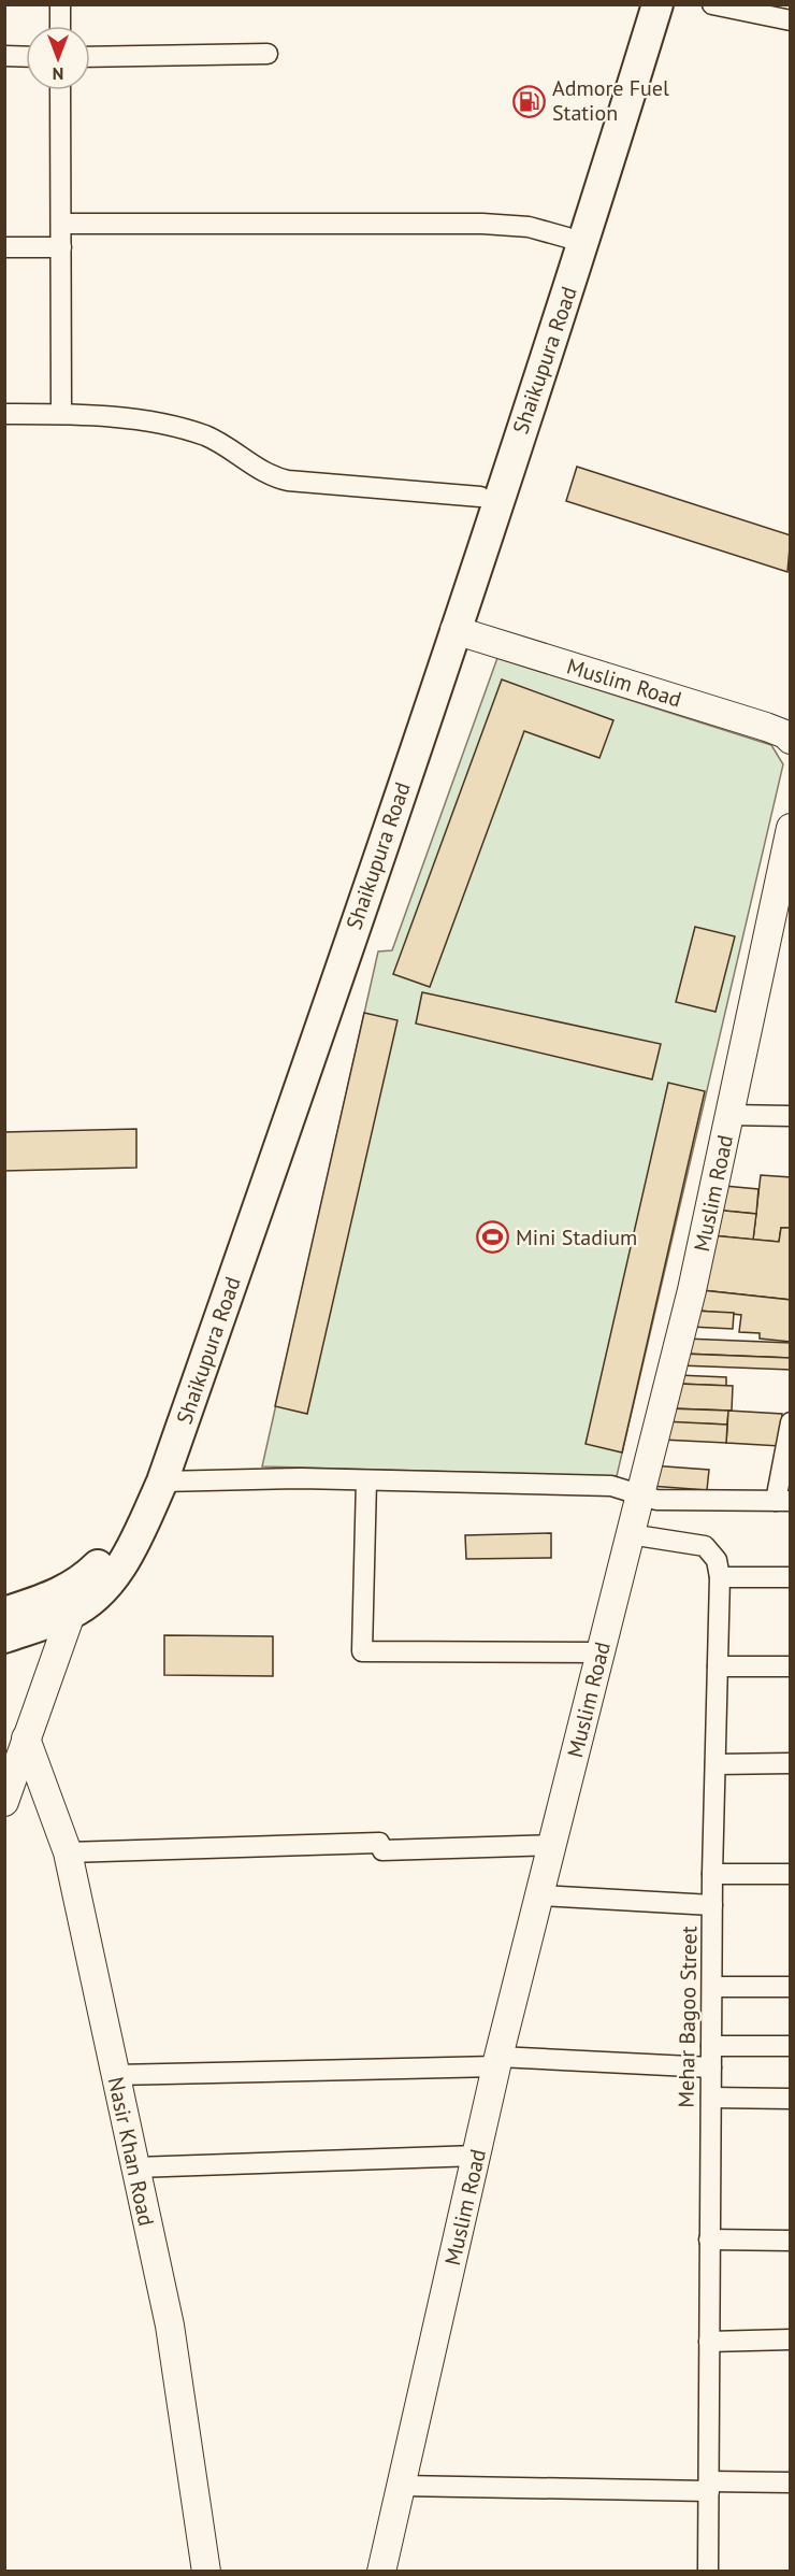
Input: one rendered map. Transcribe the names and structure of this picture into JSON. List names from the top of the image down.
{
  "streets": {
    "main road": ["Shaikupura Road"],
    "street": ["Muslim Road", "Mehar Bagoo Street", "Nasir Khan Road"]
  },
  "crossings": [
    ["Shaikupura Road", "Muslim Road"],
    ["Muslim Road", "Mehar Bagoo Street"]
  ],
  "places": {
    "fuel station": ["Admore Fuel Station"],
    "sports": ["Mini Stadium"]
  },
  "north": "bottom"
}
